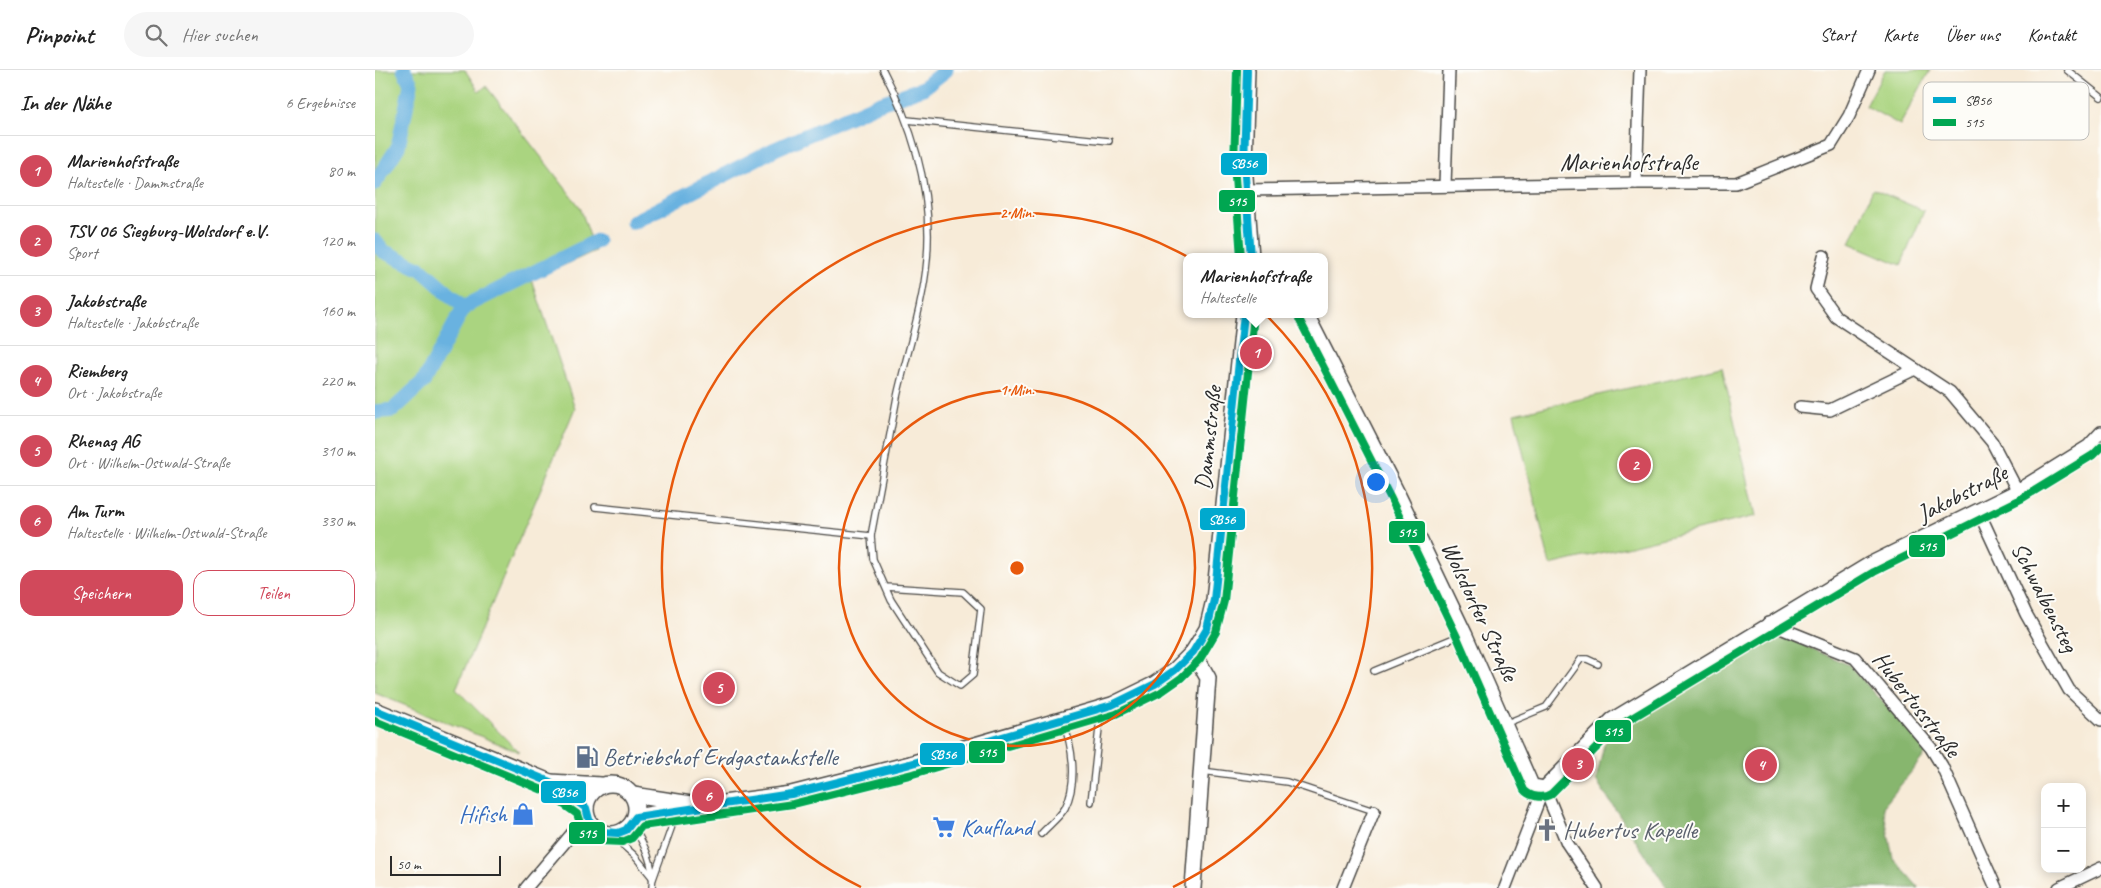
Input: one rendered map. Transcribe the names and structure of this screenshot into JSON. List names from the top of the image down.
{
  "streets": {
    "street": [
      "Marienhofstraße",
      "Dammstraße",
      "Jakobstraße",
      "Schwalbensteg",
      "Wolsdorfer Straße",
      "Hubertusstraße"
    ]
  },
  "crossings": [
    ["Jakobstraße", "Schwalbensteg"],
    ["Jakobstraße", "Wolsdorfer Straße"],
    ["Jakobstraße", "Hubertusstraße"]
  ],
  "places": {
    "fuel station": ["Betriebshof Erdgastankstelle"],
    "shop": ["Hifish"],
    "supermarket": ["Kaufland"],
    "church": ["Hubertus Kapelle"]
  },
  "lines": ["transit line SB56", "transit line 515"],
  "legend": ["SB56", "515"],
  "scale_bar": "50 m",
  "page": {
    "header": "Pinpoint",
    "search": "Hier suchen",
    "nav": [
      "Start",
      "Karte",
      "Über uns",
      "Kontakt"
    ],
    "heading": ["In der Nähe", "6 Ergebnisse"],
    "list": [
      {
        "mark": "1",
        "name": "Marienhofstraße",
        "note": "Haltestelle · Dammstraße",
        "value": "80 m"
      },
      {
        "mark": "2",
        "name": "TSV 06 Siegburg-Wolsdorf e.V.",
        "note": "Sport",
        "value": "120 m"
      },
      {
        "mark": "3",
        "name": "Jakobstraße",
        "note": "Haltestelle · Jakobstraße",
        "value": "160 m"
      },
      {
        "mark": "4",
        "name": "Riemberg",
        "note": "Ort · Jakobstraße",
        "value": "220 m"
      },
      {
        "mark": "5",
        "name": "Rhenag AG",
        "note": "Ort · Wilhelm-Ostwald-Straße",
        "value": "310 m"
      },
      {
        "mark": "6",
        "name": "Am Turm",
        "note": "Haltestelle · Wilhelm-Ostwald-Straße",
        "value": "330 m"
      }
    ],
    "popup": ["Marienhofstraße", "Haltestelle"],
    "pins": [
      "1",
      "2",
      "5",
      "3",
      "4",
      "6"
    ],
    "buttons": ["Speichern", "Teilen"],
    "map_buttons": ["+", "−"],
    "scale": "50 m"
  },
  "rings": ["2 Min.", "1 Min."]
}
